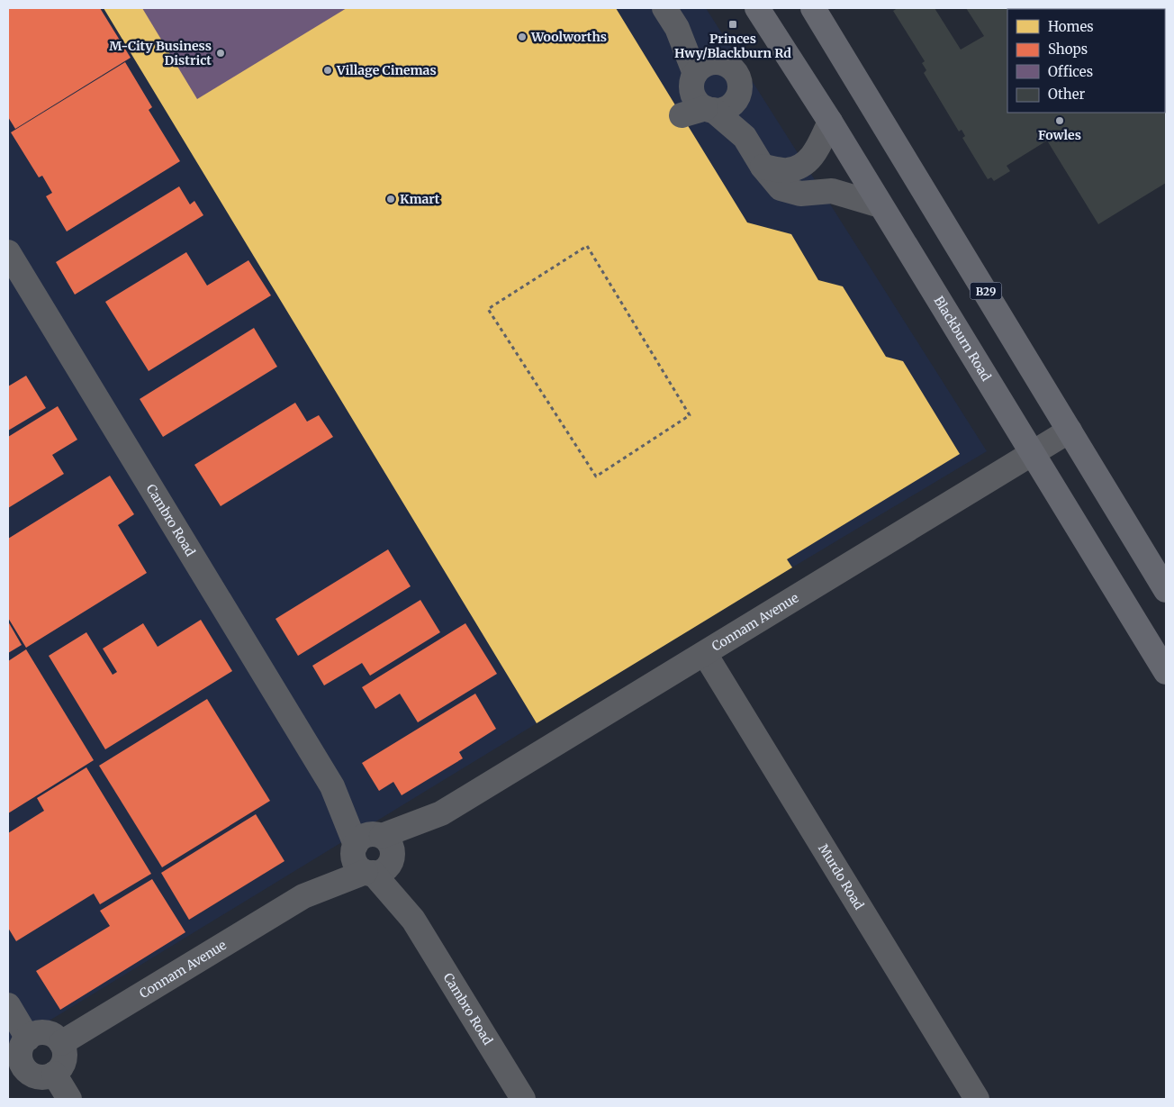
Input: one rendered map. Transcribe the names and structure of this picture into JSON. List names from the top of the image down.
{
  "streets": {
    "main road": ["B29", "Blackburn Road"],
    "street": ["Cambro Road", "Connam Avenue", "Murdo Road"]
  },
  "crossings": [
    ["B29", "Connam Avenue"],
    ["Blackburn Road", "Connam Avenue"],
    ["Cambro Road", "Connam Avenue"],
    ["Connam Avenue", "Murdo Road"]
  ],
  "places": {
    "transit": ["Princes Hwy/Blackburn Rd"],
    "other": [
      "Woolworths",
      "M-City Business District",
      "Village Cinemas",
      "Fowles",
      "Kmart"
    ]
  },
  "legend": [
    "Homes",
    "Shops",
    "Offices",
    "Other"
  ]
}
